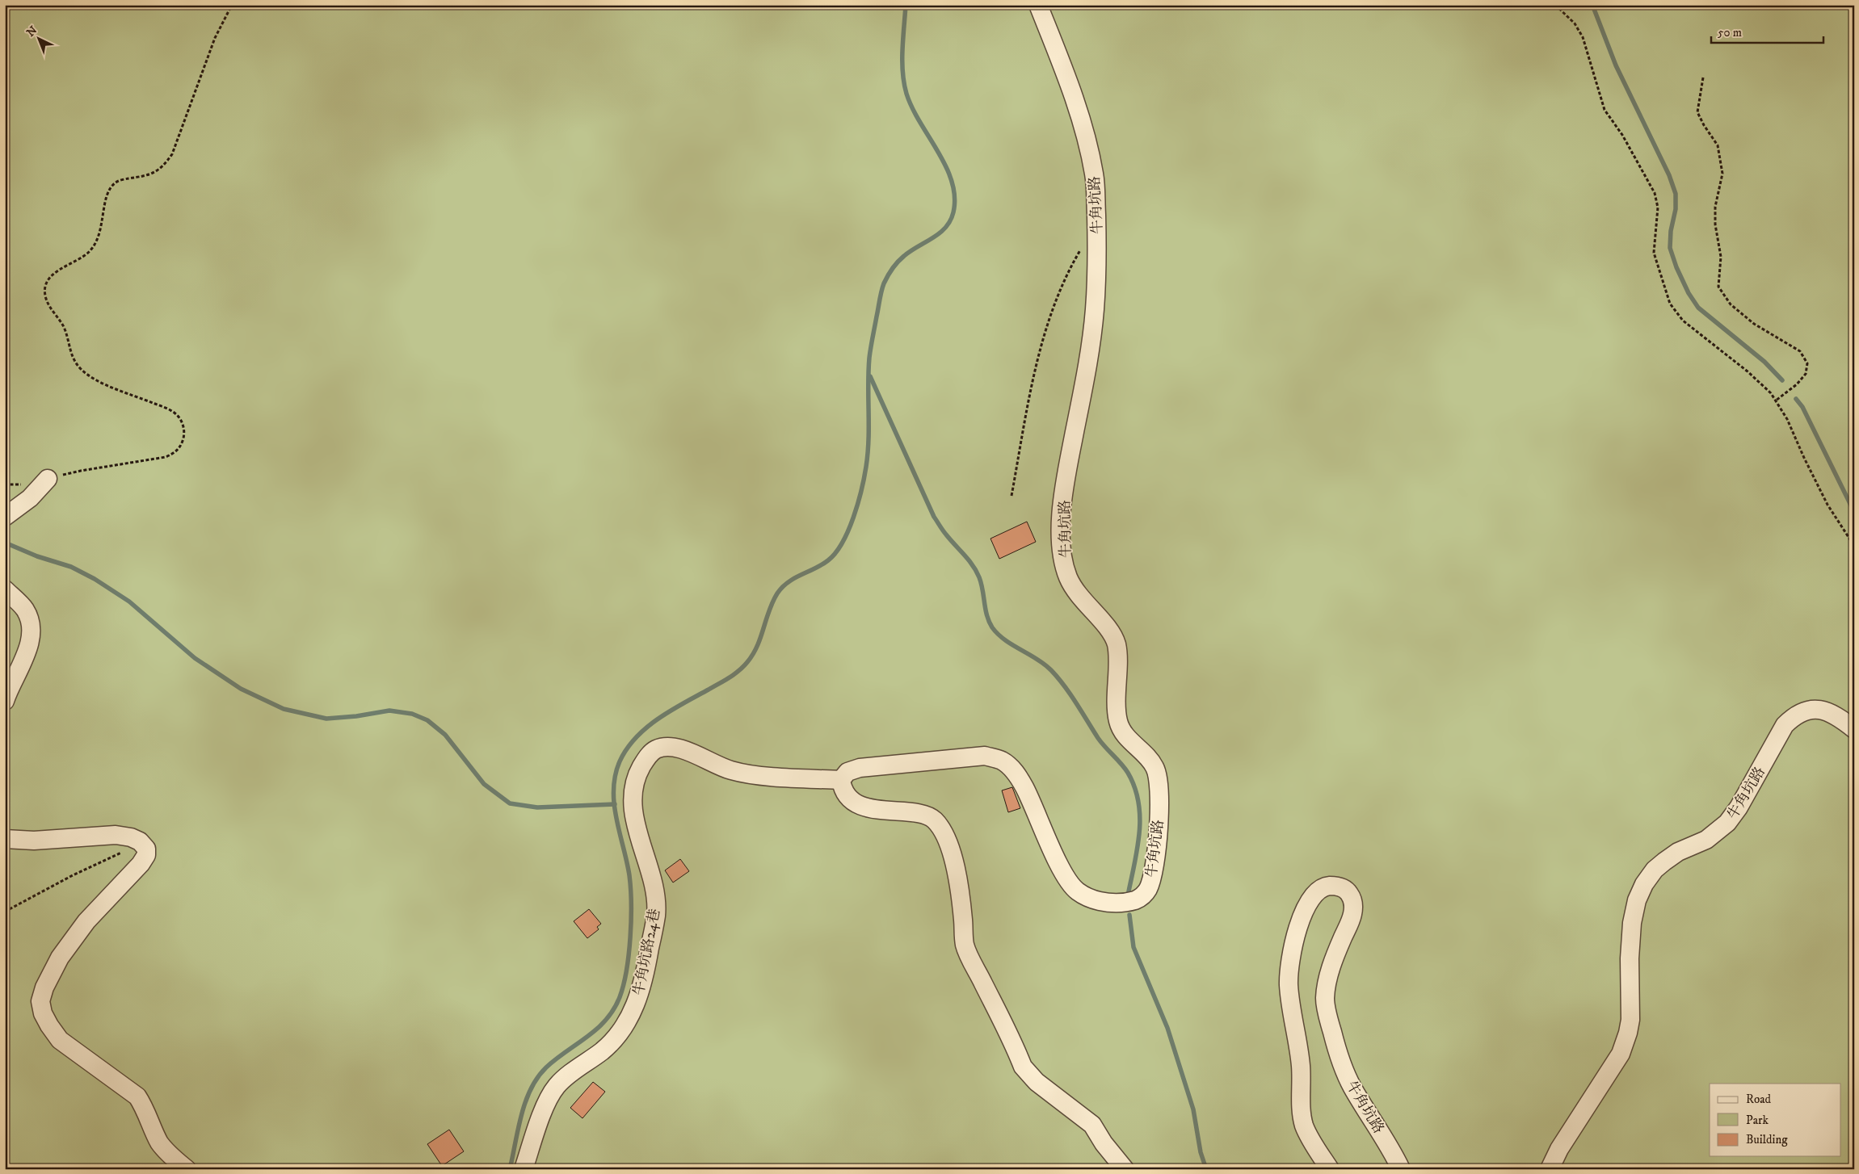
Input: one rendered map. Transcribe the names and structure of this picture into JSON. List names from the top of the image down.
{
  "streets": {
    "street": ["牛角坑路", "牛角坑路24巷"]
  },
  "crossings": [
    ["牛角坑路", "牛角坑路24巷"]
  ],
  "legend": ["Road", "Park", "Building"],
  "scale_bar": "50 m",
  "north": "top left"
}
